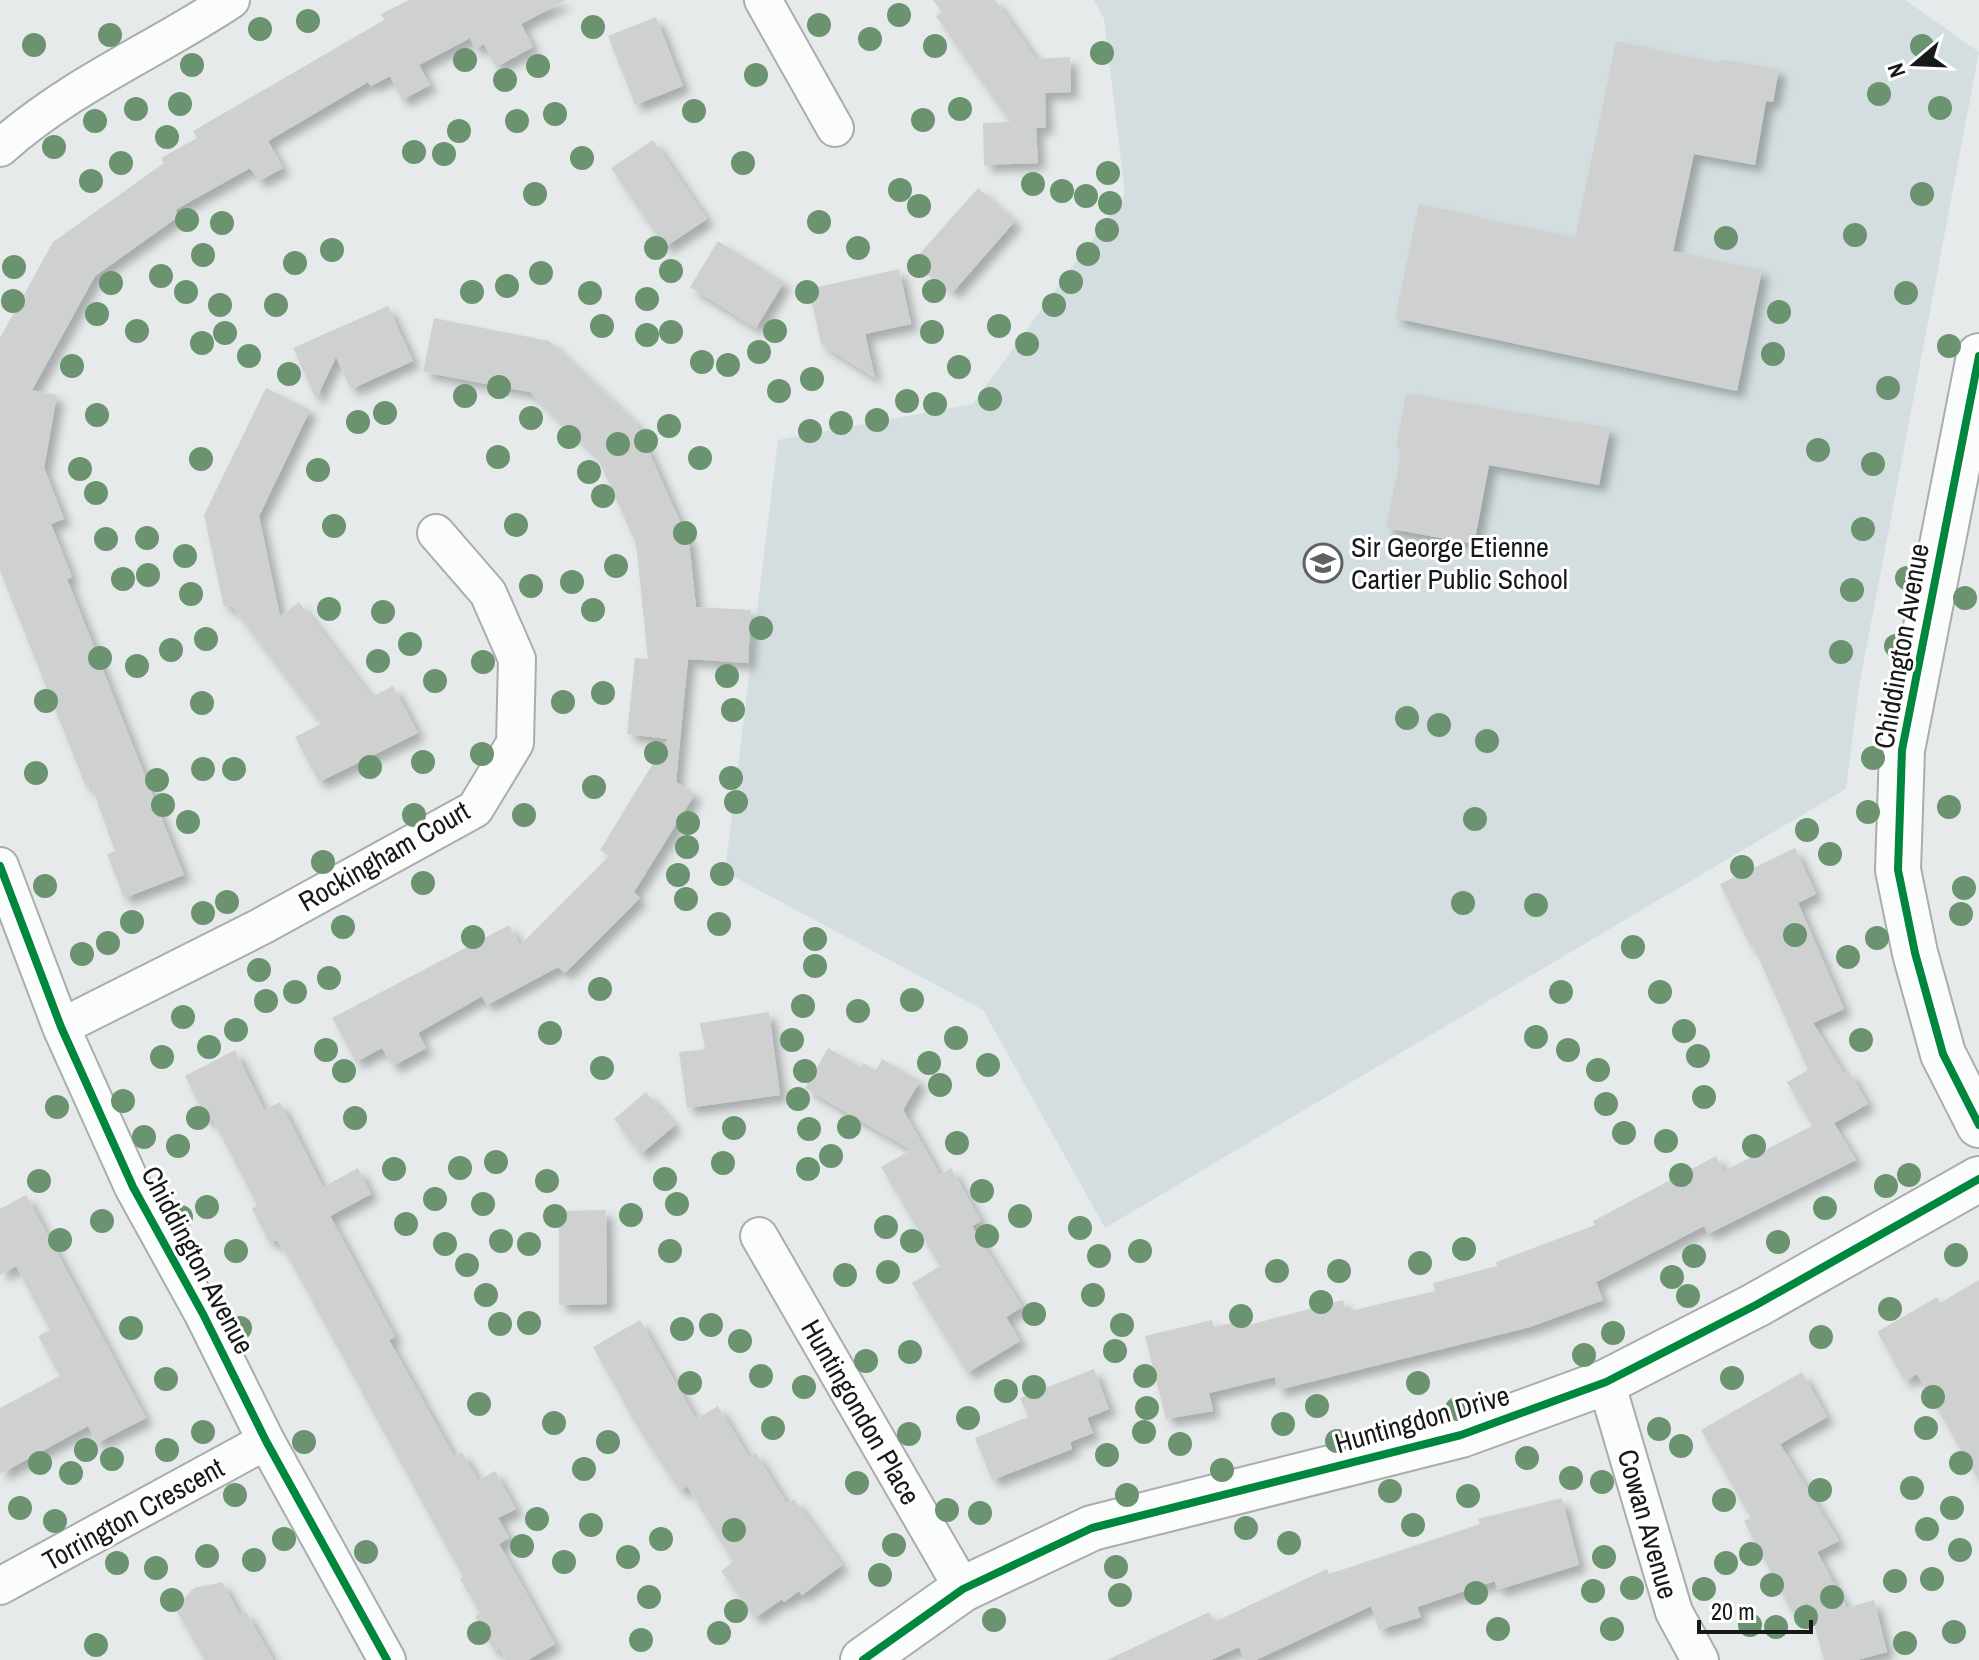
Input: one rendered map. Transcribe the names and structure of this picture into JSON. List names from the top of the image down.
{
  "streets": {
    "street": [
      "Chiddington Avenue",
      "Rockingham Court",
      "Huntingondon Place",
      "Huntingdon Drive",
      "Torrington Crescent",
      "Cowan Avenue"
    ]
  },
  "crossings": [
    ["Chiddington Avenue", "Rockingham Court"],
    ["Chiddington Avenue", "Torrington Crescent"],
    ["Huntingondon Place", "Huntingdon Drive"],
    ["Huntingdon Drive", "Cowan Avenue"]
  ],
  "places": {
    "school or university": ["Sir George Etienne Cartier Public School"]
  },
  "scale_bar": "20 m",
  "north": "left"
}
